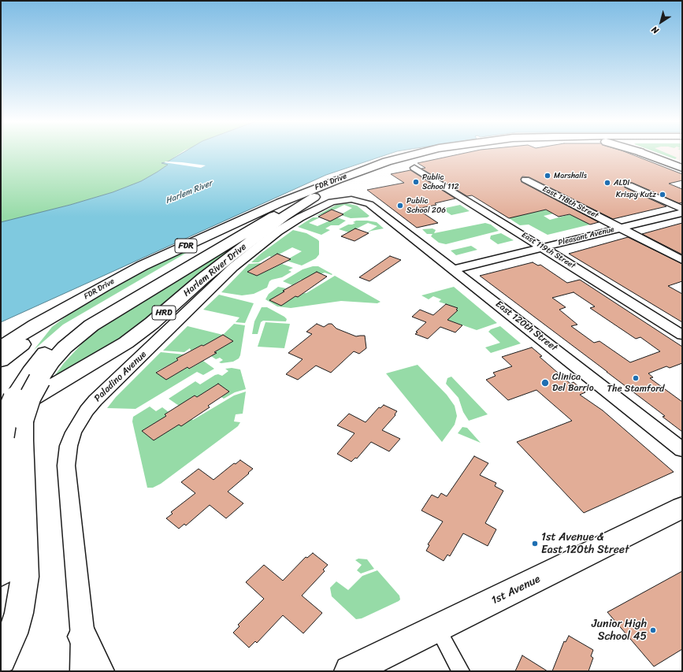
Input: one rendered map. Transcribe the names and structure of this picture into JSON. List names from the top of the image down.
{
  "streets": {
    "main road": [
      "FDR Drive",
      "FDR",
      "Harlem River Drive",
      "HRD",
      "1st Avenue"
    ],
    "street": [
      "East 118th Street",
      "Pleasant Avenue",
      "East 119th Street",
      "East 120th Street",
      "Paladino Avenue"
    ]
  },
  "crossings": [
    ["FDR Drive", "Harlem River Drive"],
    ["East 118th Street", "Pleasant Avenue"],
    ["Pleasant Avenue", "East 119th Street"],
    ["Pleasant Avenue", "East 120th Street"],
    ["East 120th Street", "Paladino Avenue"]
  ],
  "water": ["Harlem River"],
  "places": [
    "Marshalls",
    "Public School 112",
    "ALDI",
    "Krispy Kutz",
    "Public School 206",
    "The Stamford",
    "Clinica Del Barrio",
    "1st Avenue & East 120th Street",
    "Junior High School 45"
  ],
  "north": "bottom left"
}
